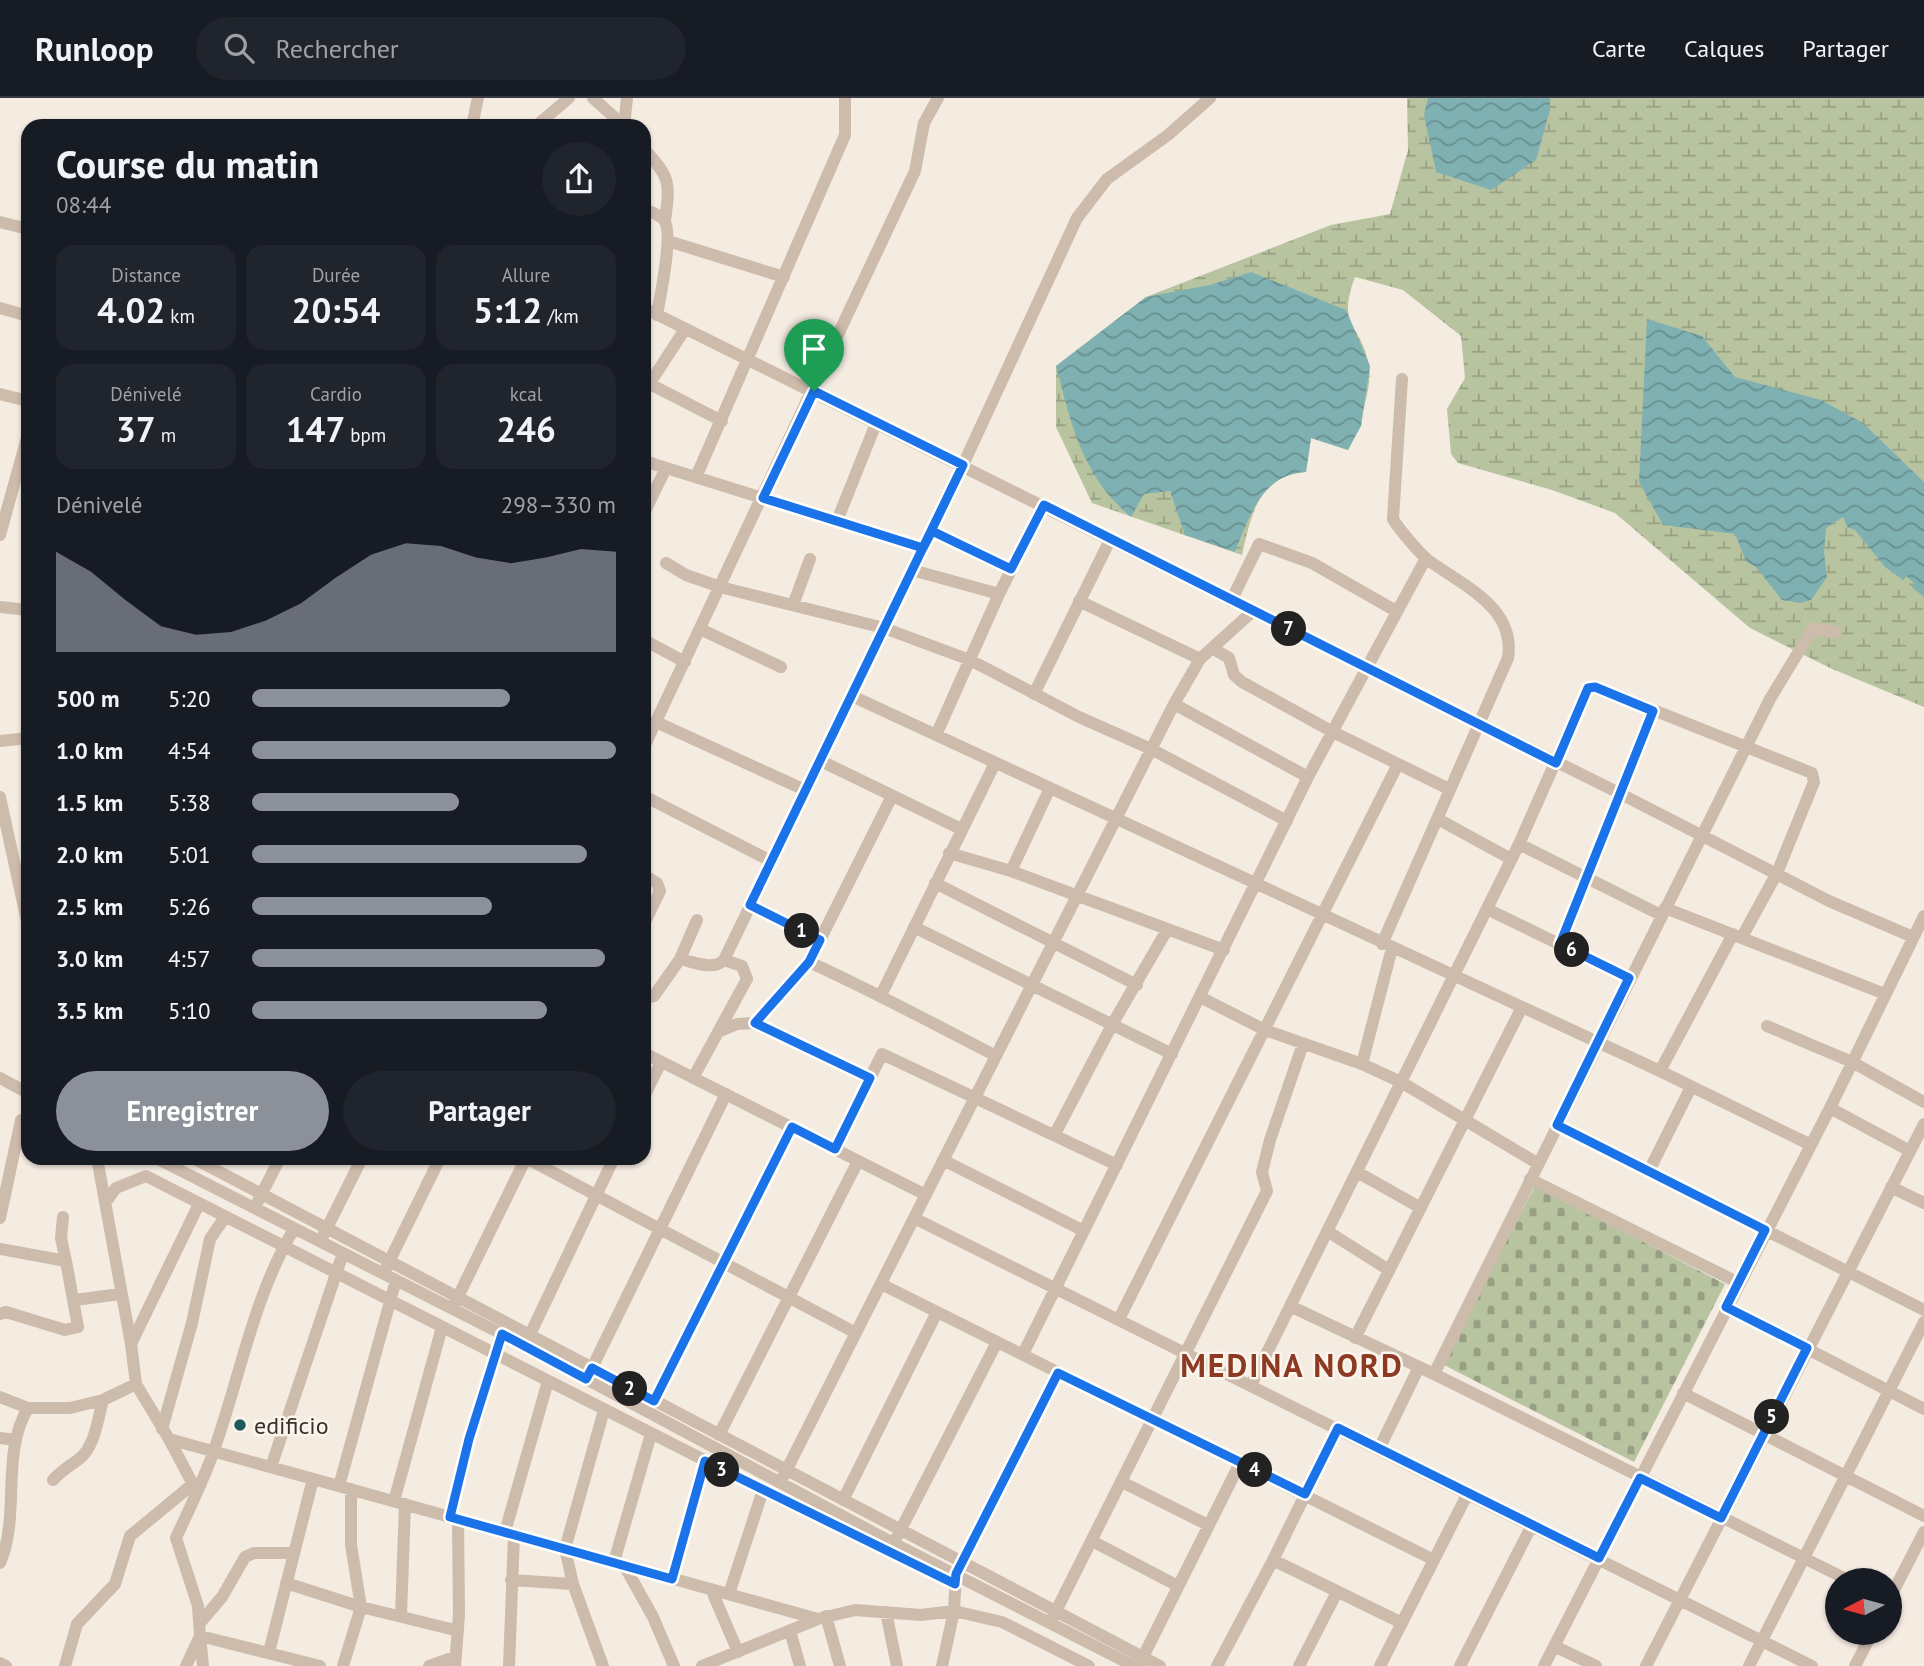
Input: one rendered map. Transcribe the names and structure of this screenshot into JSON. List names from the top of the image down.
{
  "districts": ["MEDINA NORD"],
  "places": ["edificio"],
  "north": "left",
  "page": {
    "header": "Runloop",
    "search": "Rechercher",
    "nav": ["Carte", "Calques", "Partager"],
    "heading": ["Course du matin", "08:44"],
    "stats": [
      ["Distance", "4.02 km"],
      ["Durée", "20:54"],
      ["Allure", "5:12 /km"],
      ["Dénivelé", "37 m"],
      ["Cardio", "147 bpm"],
      ["kcal", "246"]
    ],
    "chart": ["Dénivelé", "298–330 m"],
    "pins": [
      "7",
      "1",
      "6",
      "2",
      "5",
      "3",
      "4"
    ],
    "list": [
      {
        "name": "500 m",
        "note": "5:20"
      },
      {
        "name": "1.0 km",
        "note": "4:54"
      },
      {
        "name": "1.5 km",
        "note": "5:38"
      },
      {
        "name": "2.0 km",
        "note": "5:01"
      },
      {
        "name": "2.5 km",
        "note": "5:26"
      },
      {
        "name": "3.0 km",
        "note": "4:57"
      },
      {
        "name": "3.5 km",
        "note": "5:10"
      }
    ],
    "buttons": ["Enregistrer", "Partager"]
  }
}
